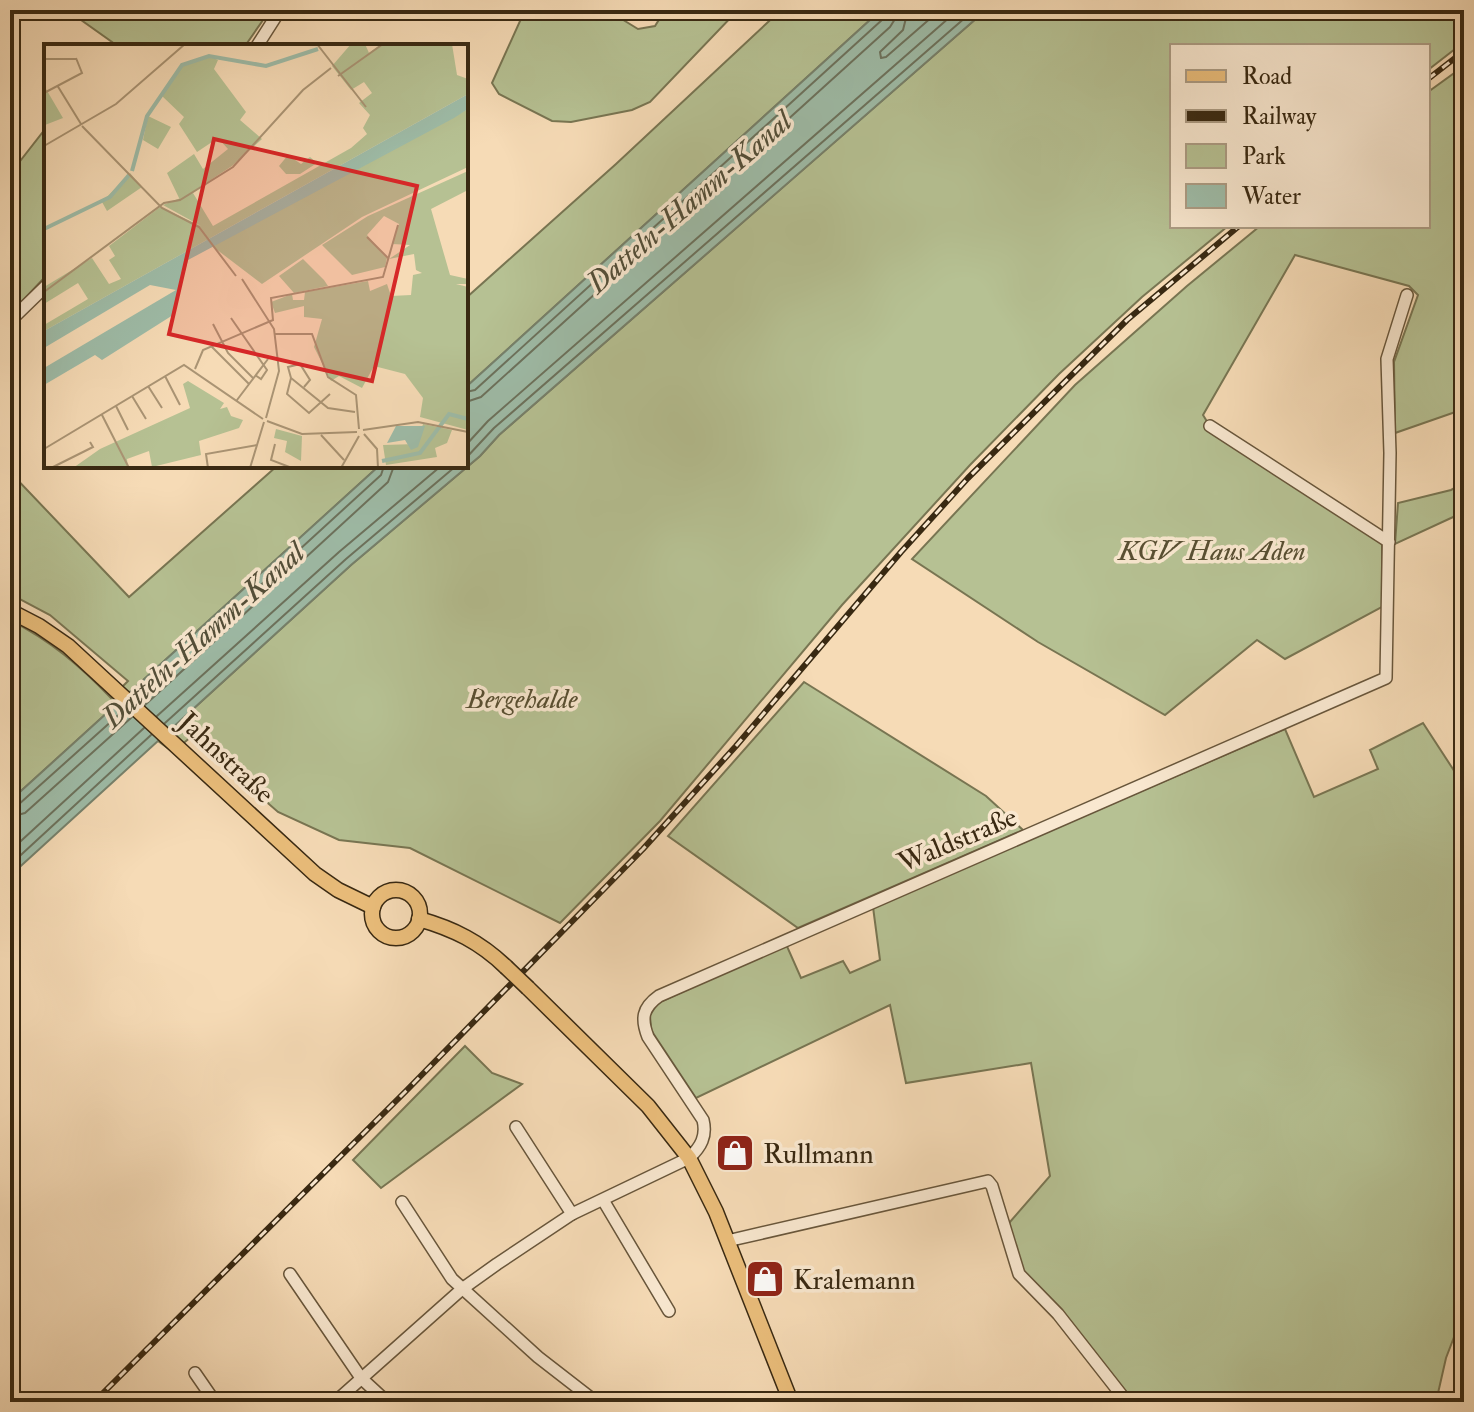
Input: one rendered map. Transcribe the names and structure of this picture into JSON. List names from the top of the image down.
{
  "streets": {
    "main road": ["Jahnstraße"],
    "street": ["Waldstraße"]
  },
  "water": ["Datteln-Hamm-Kanal"],
  "parks": ["KGV Haus Aden", "Bergehalde"],
  "places": {
    "shop": ["Rullmann", "Kralemann"]
  },
  "legend": [
    "Road",
    "Railway",
    "Park",
    "Water"
  ]
}
